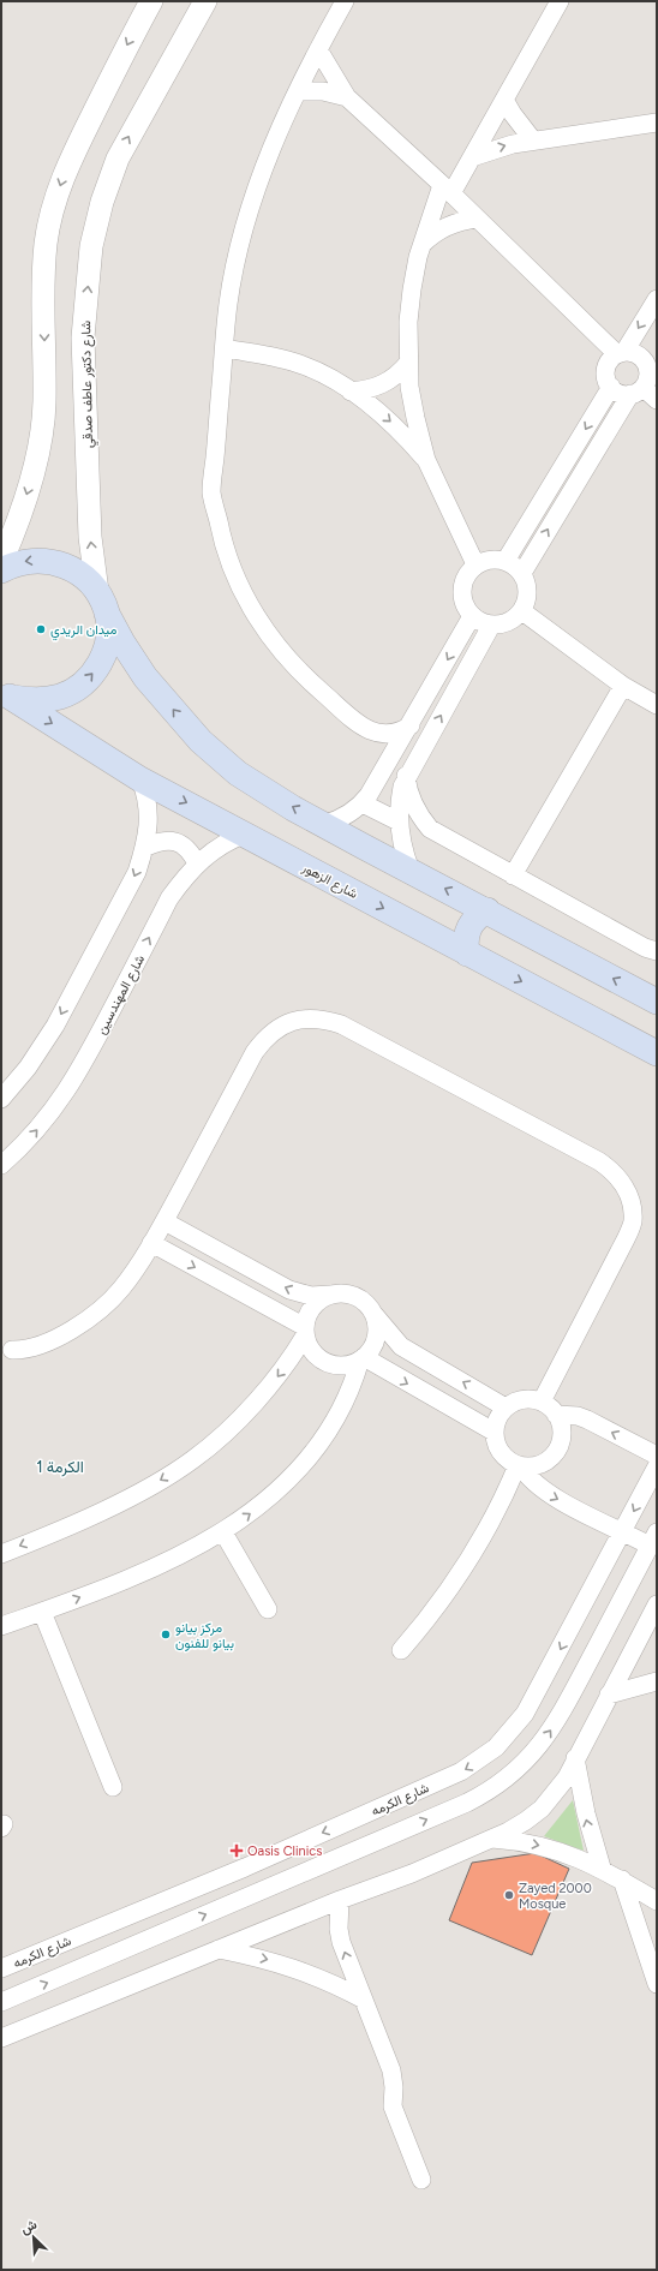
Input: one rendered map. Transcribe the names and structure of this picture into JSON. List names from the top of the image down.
{
  "streets": {
    "main road": ["شارع الزهور"],
    "street": ["شارع دكتور عاطف صدقي", "شارع المهندسين", "شارع الكرمه"]
  },
  "crossings": [
    ["شارع الزهور", "شارع المهندسين"]
  ],
  "districts": ["الكرمة 1"],
  "places": {
    "other": ["ميدان الريدي", "مركز بيانو بيانو للفنون", "Zayed 2000 Mosque"],
    "health": ["Oasis Clinics"]
  },
  "north": "top left"
}
